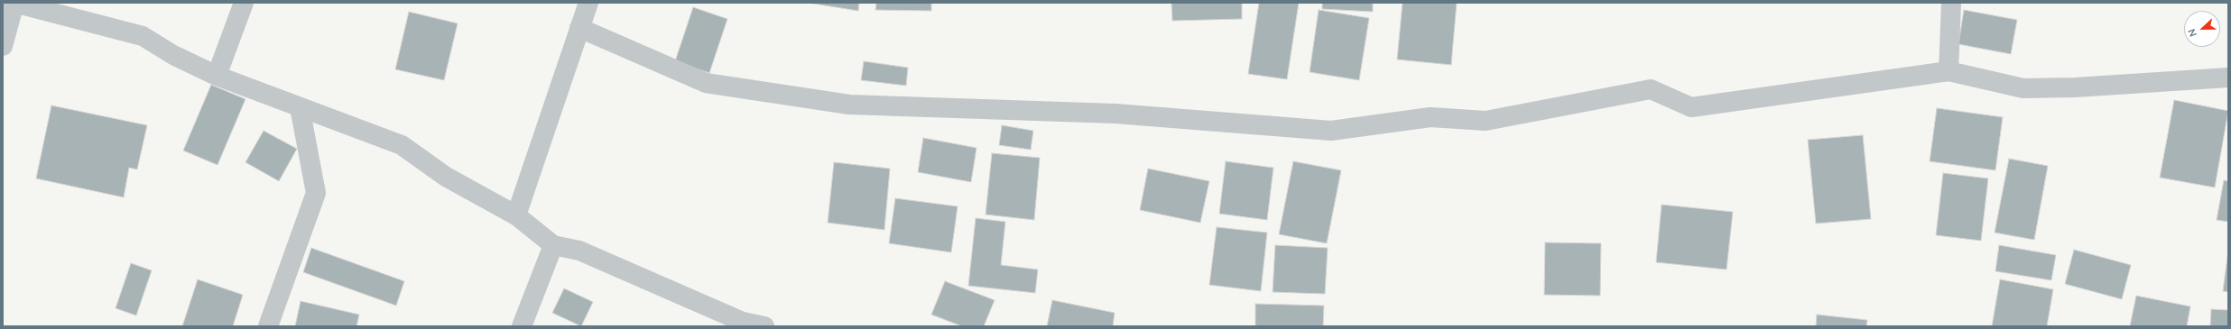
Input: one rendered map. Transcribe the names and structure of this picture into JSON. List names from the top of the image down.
{
  "north": "left"
}
